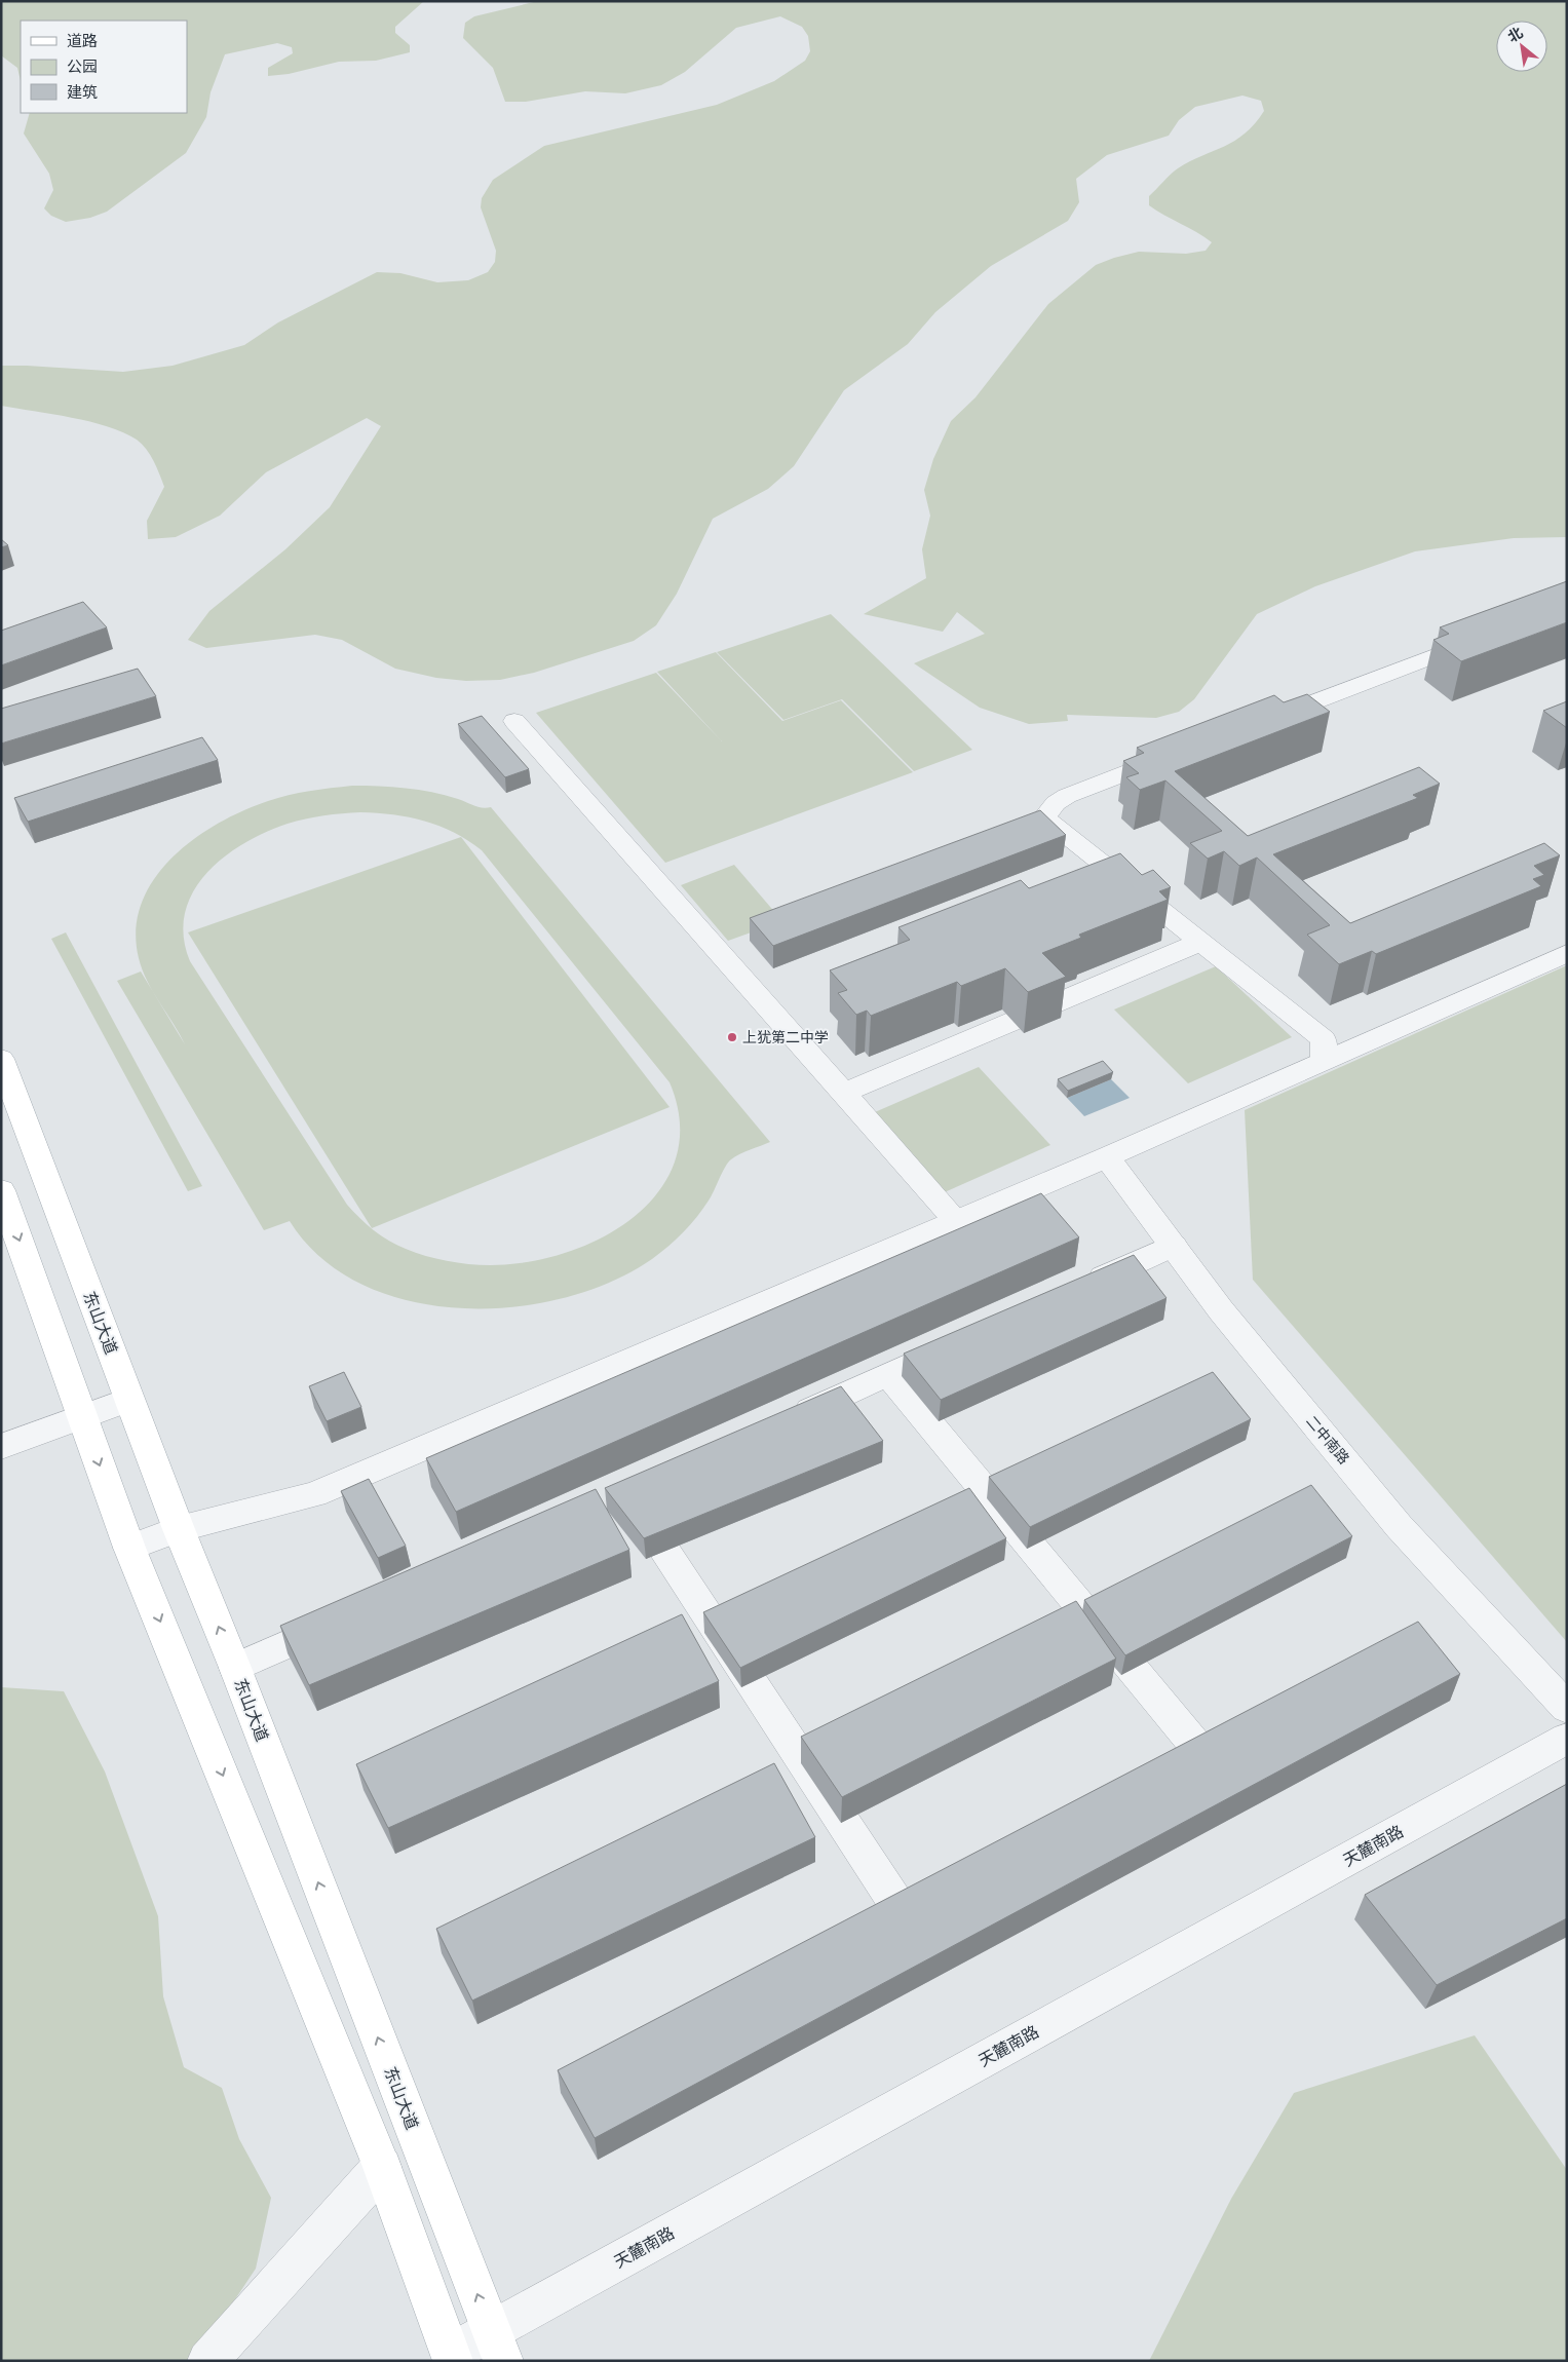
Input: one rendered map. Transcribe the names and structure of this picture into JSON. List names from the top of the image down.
{
  "streets": {
    "main road": ["东山大道"],
    "street": ["二中南路", "天麓南路"]
  },
  "crossings": [
    ["东山大道", "天麓南路"]
  ],
  "places": ["上犹第二中学"],
  "legend": ["道路", "公园", "建筑"],
  "north": "top left"
}
